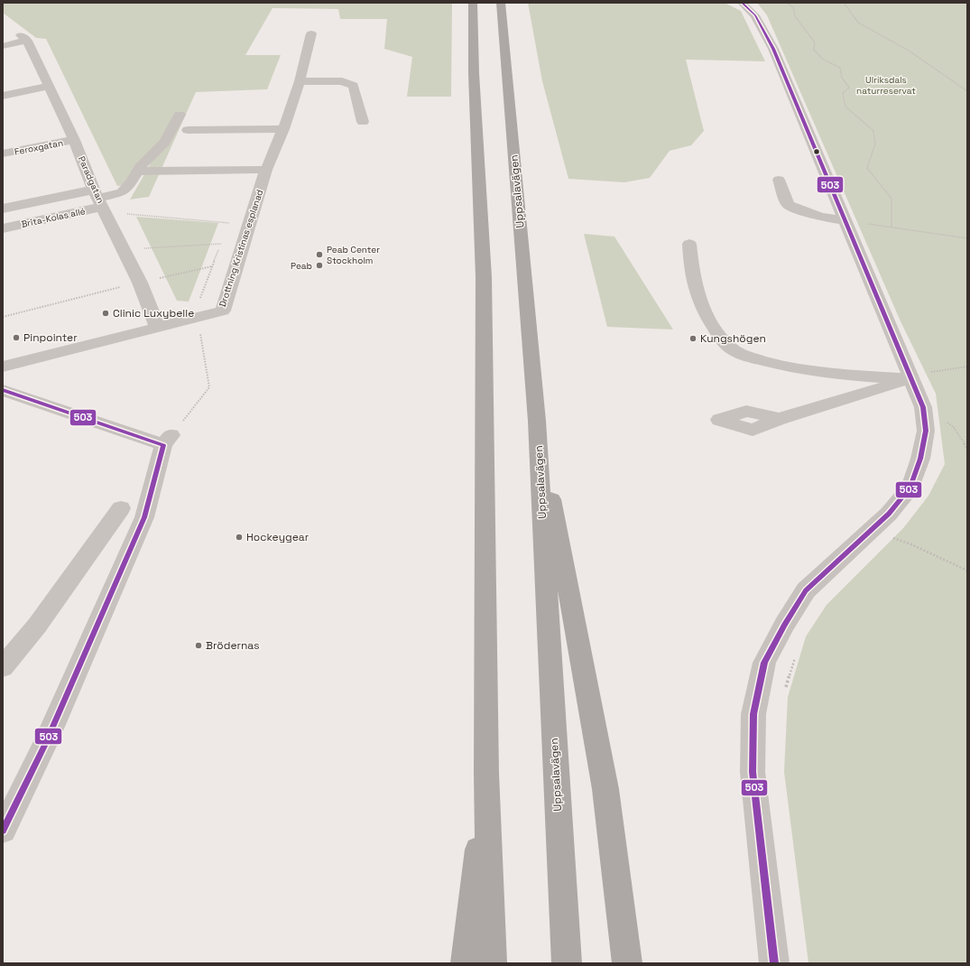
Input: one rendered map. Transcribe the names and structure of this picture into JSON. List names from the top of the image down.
{
  "streets": {
    "highway": ["Uppsalavägen"],
    "street": [
      "Feroxgatan",
      "Paradgatan",
      "Brita-Kolas allé",
      "Drottning Kristinas esplanad"
    ]
  },
  "crossings": [
    ["Feroxgatan", "Paradgatan"],
    ["Paradgatan", "Brita-Kolas allé"],
    ["Paradgatan", "Drottning Kristinas esplanad"]
  ],
  "parks": ["Ulriksdals naturreservat"],
  "places": [
    "Peab Center Stockholm",
    "Peab",
    "Clinic Luxybelle",
    "Pinpointer",
    "Kungshögen",
    "Hockeygear",
    "Brödernas"
  ],
  "lines": ["transit line 503"]
}
